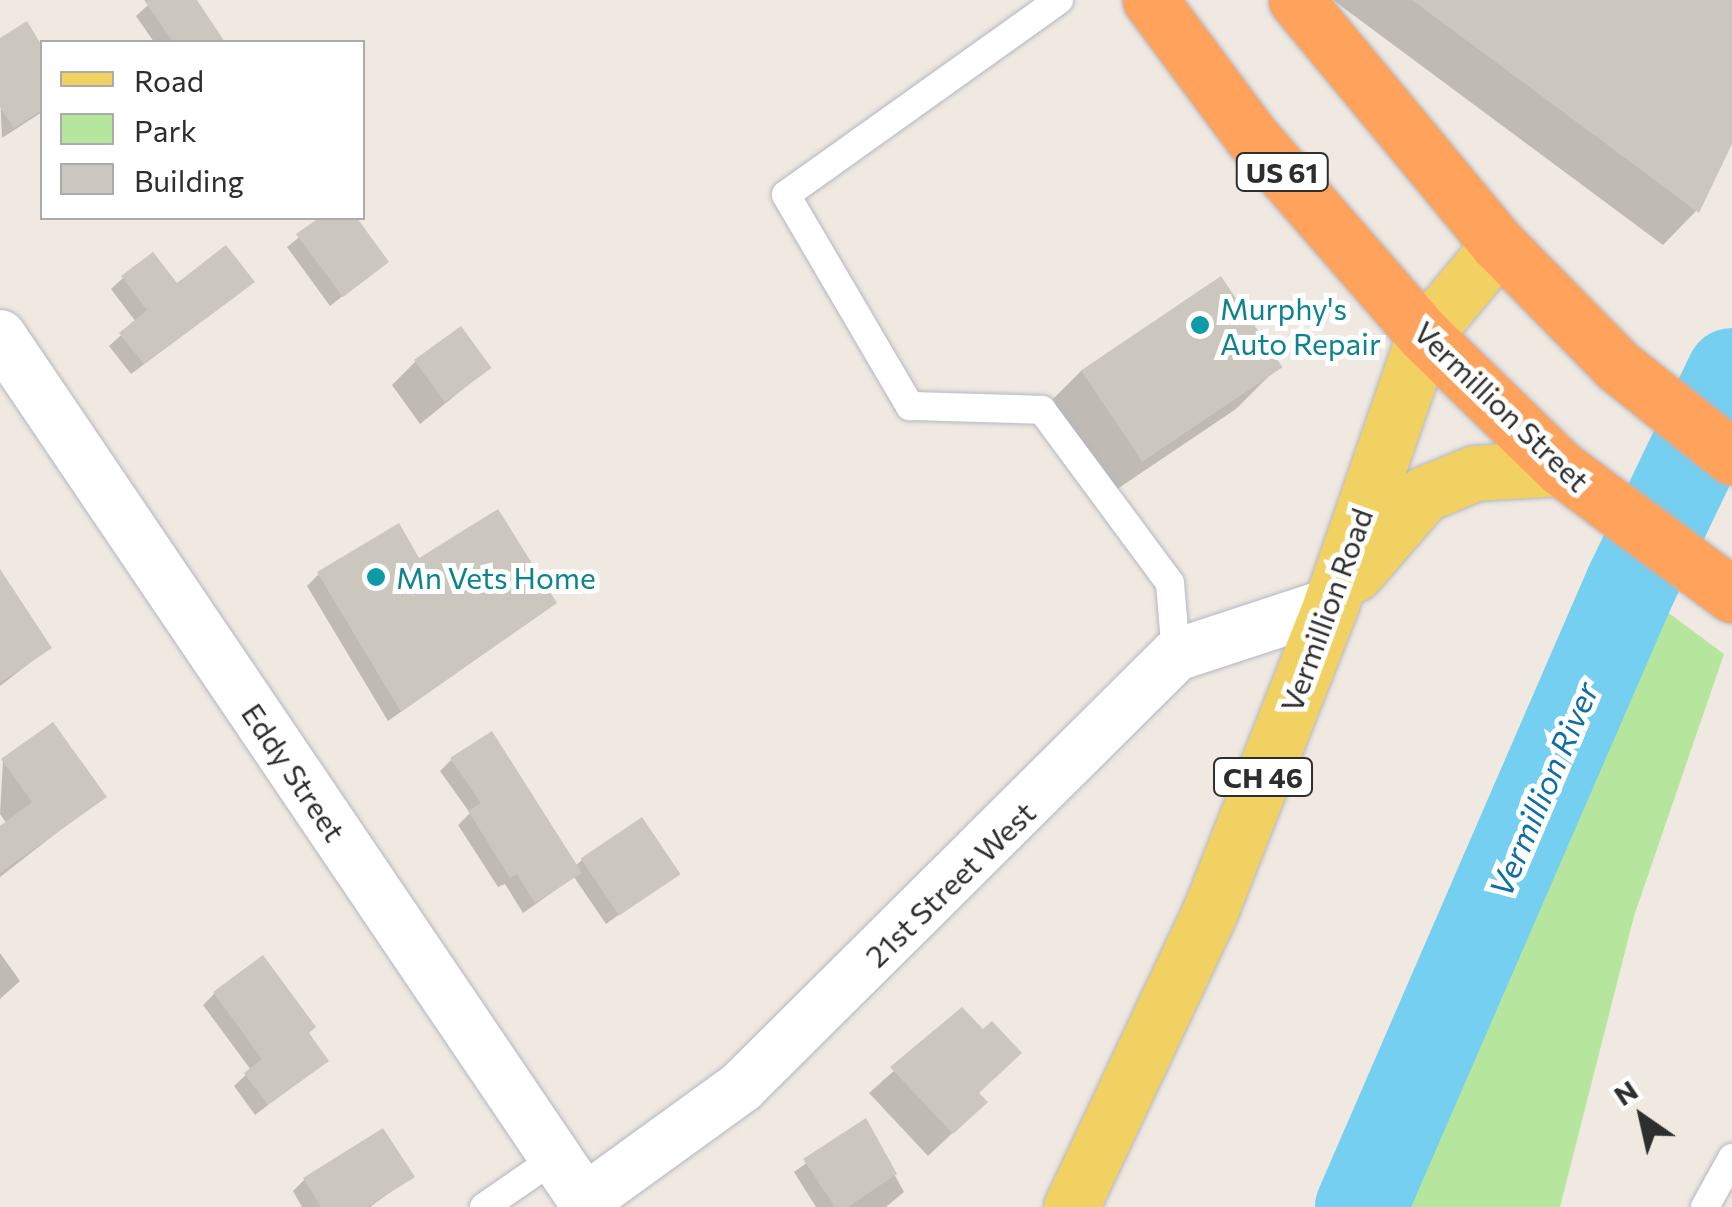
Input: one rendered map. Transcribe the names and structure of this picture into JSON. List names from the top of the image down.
{
  "streets": {
    "highway": ["US 61", "Vermillion Street"],
    "main road": ["Vermillion Road", "CH 46"],
    "street": ["Eddy Street", "21st Street West"]
  },
  "crossings": [
    ["Vermillion Street", "Vermillion Road"],
    ["Vermillion Road", "21st Street West"],
    ["Eddy Street", "21st Street West"]
  ],
  "water": ["Vermillion River"],
  "places": ["Murphy's Auto Repair", "Mn Vets Home"],
  "legend": ["Road", "Park", "Building"],
  "north": "top left"
}
